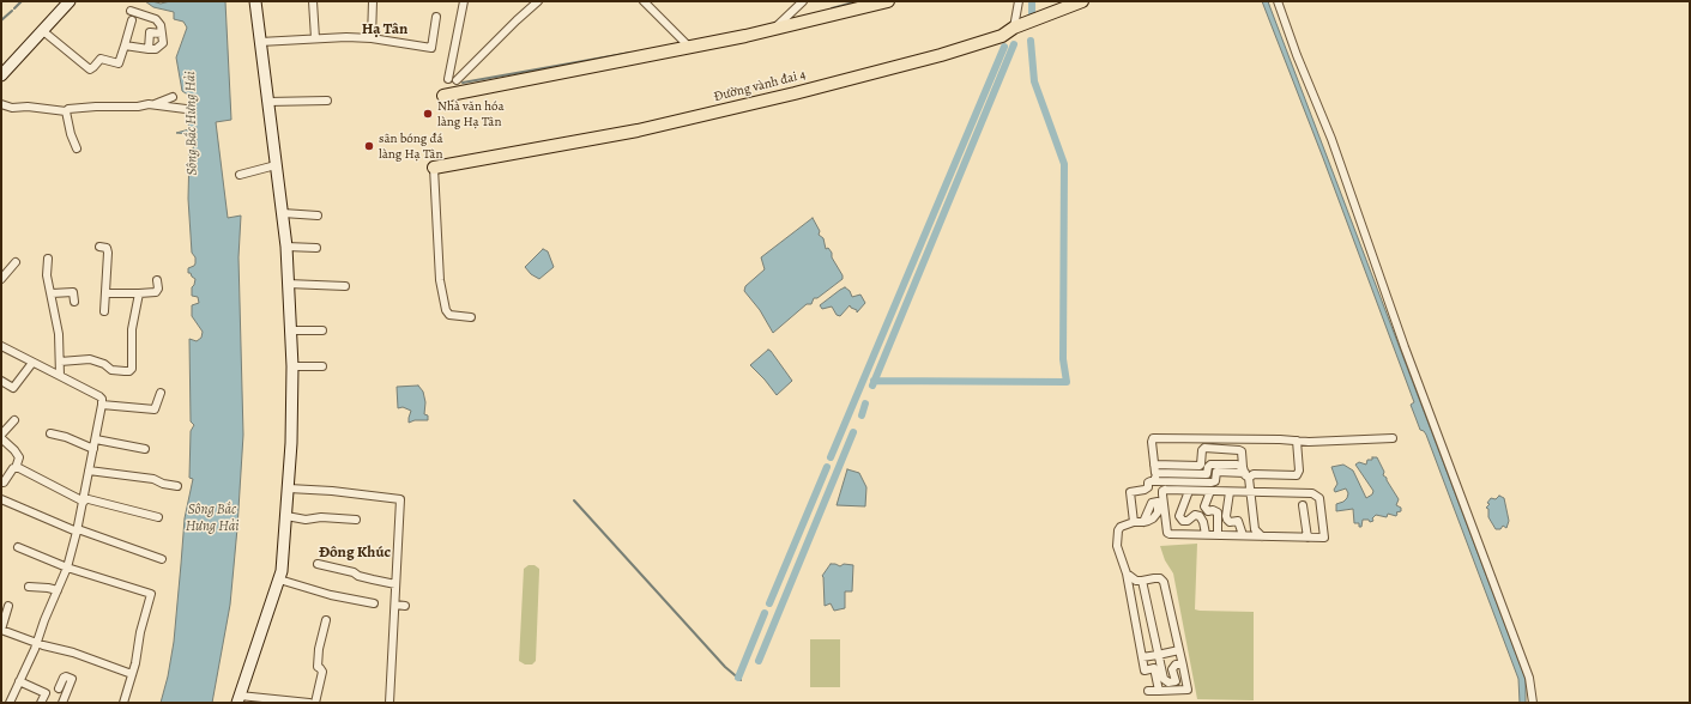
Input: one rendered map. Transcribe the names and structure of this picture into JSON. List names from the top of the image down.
{
  "streets": {
    "main road": ["Đường vành đai 4"]
  },
  "districts": ["Hạ Tân", "Đông Khúc"],
  "water": ["Sông Bắc Hưng Hải"],
  "places": ["Nhà văn hóa làng Hạ Tân", "sân bóng đá làng Hạ Tân"]
}
